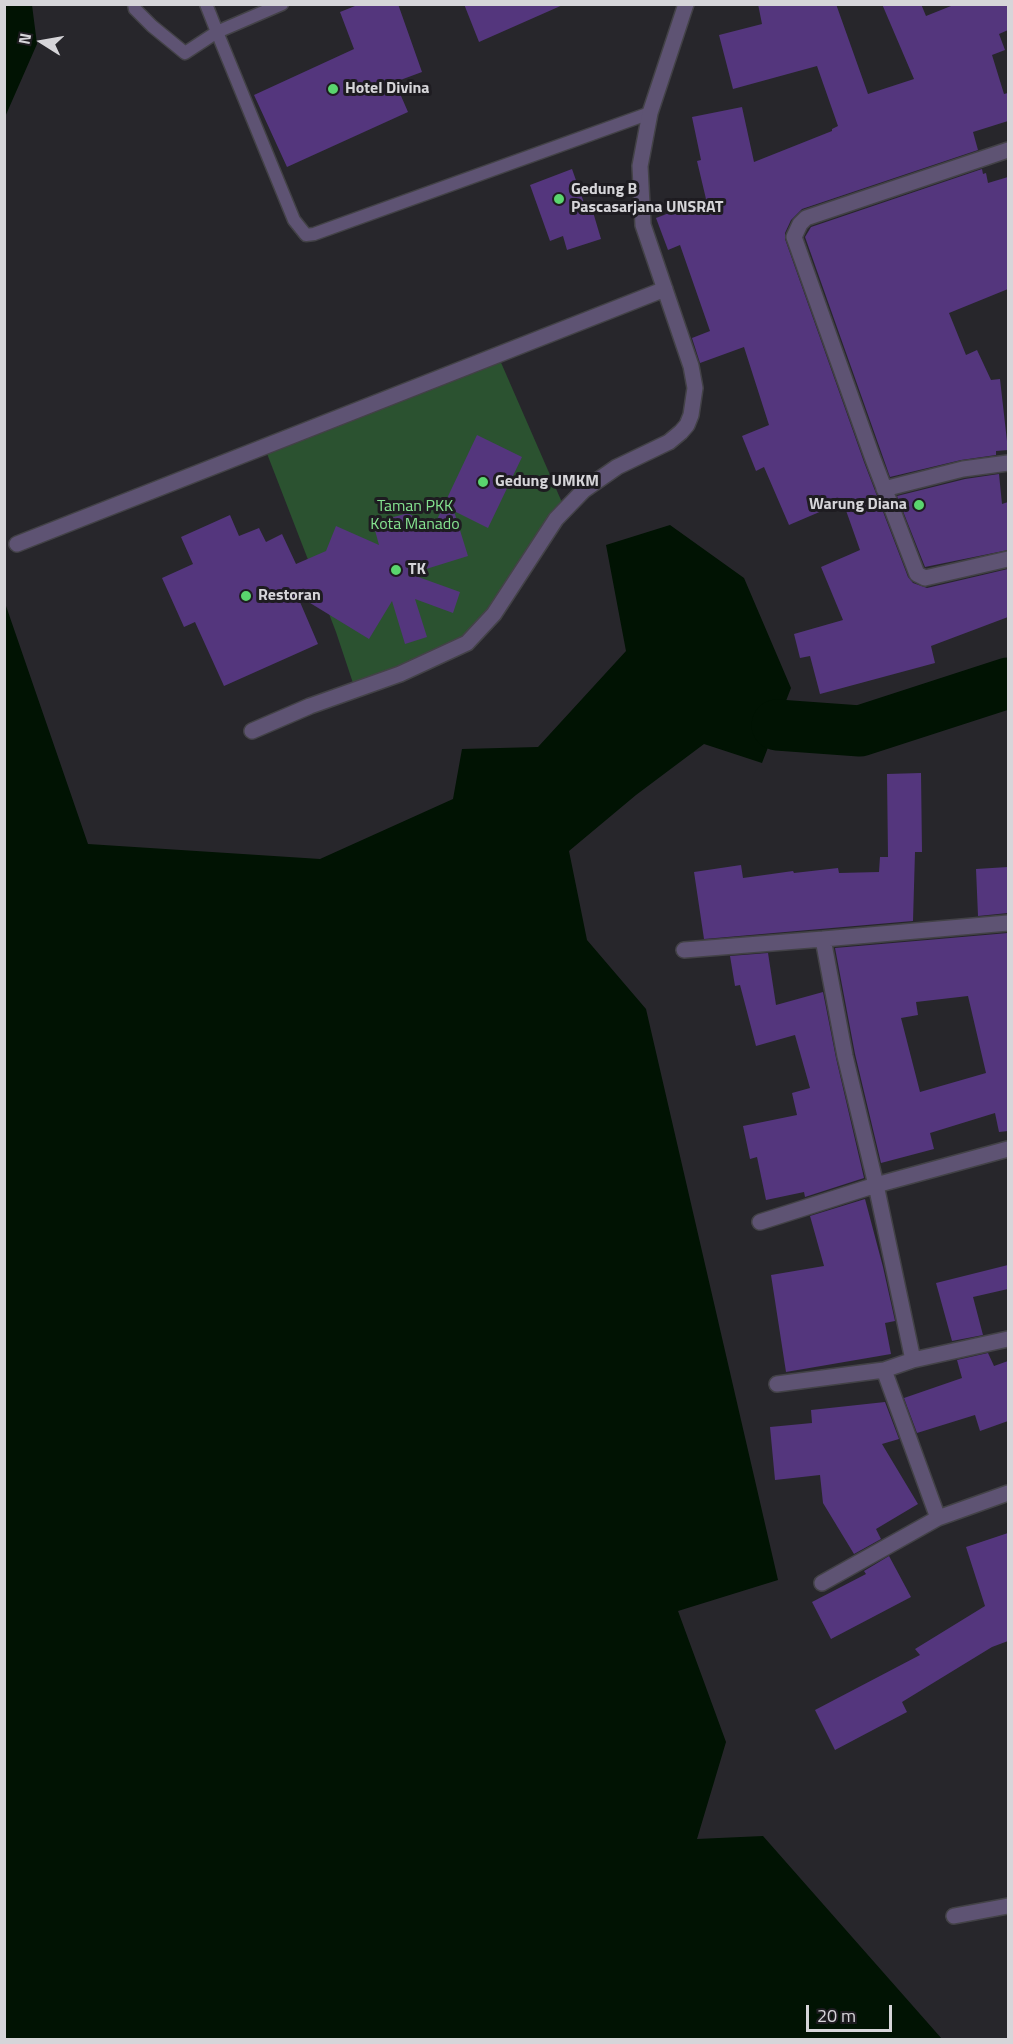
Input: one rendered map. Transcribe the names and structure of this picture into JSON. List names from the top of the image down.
{
  "parks": ["Taman PKK Kota Manado"],
  "places": [
    "Hotel Divina",
    "Gedung B Pascasarjana UNSRAT",
    "Gedung UMKM",
    "Warung Diana",
    "TK",
    "Restoran"
  ],
  "scale_bar": "20 m",
  "north": "left"
}
